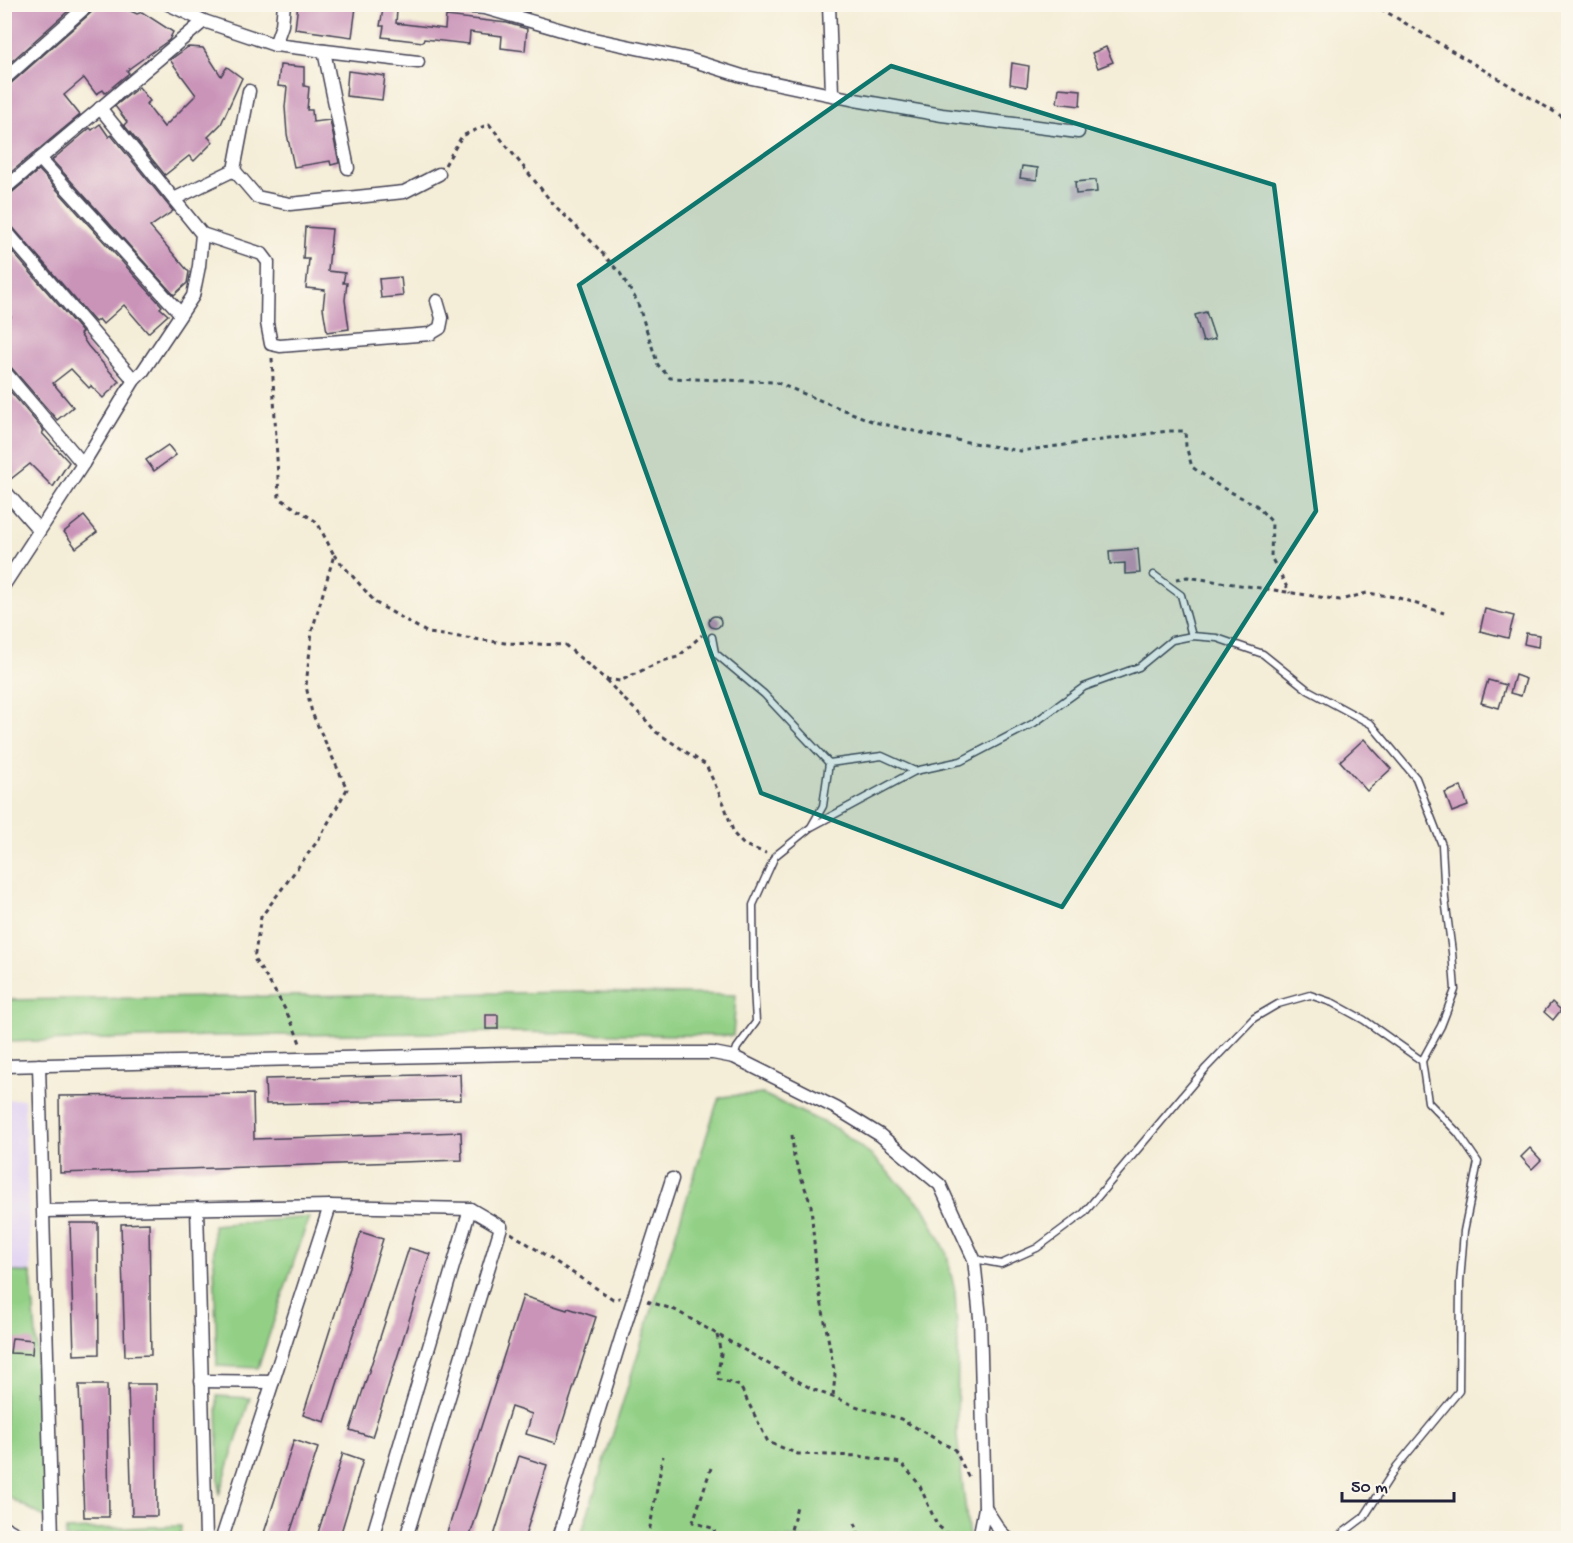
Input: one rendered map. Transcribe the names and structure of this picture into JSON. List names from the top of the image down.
{
  "scale_bar": "50 m"
}
